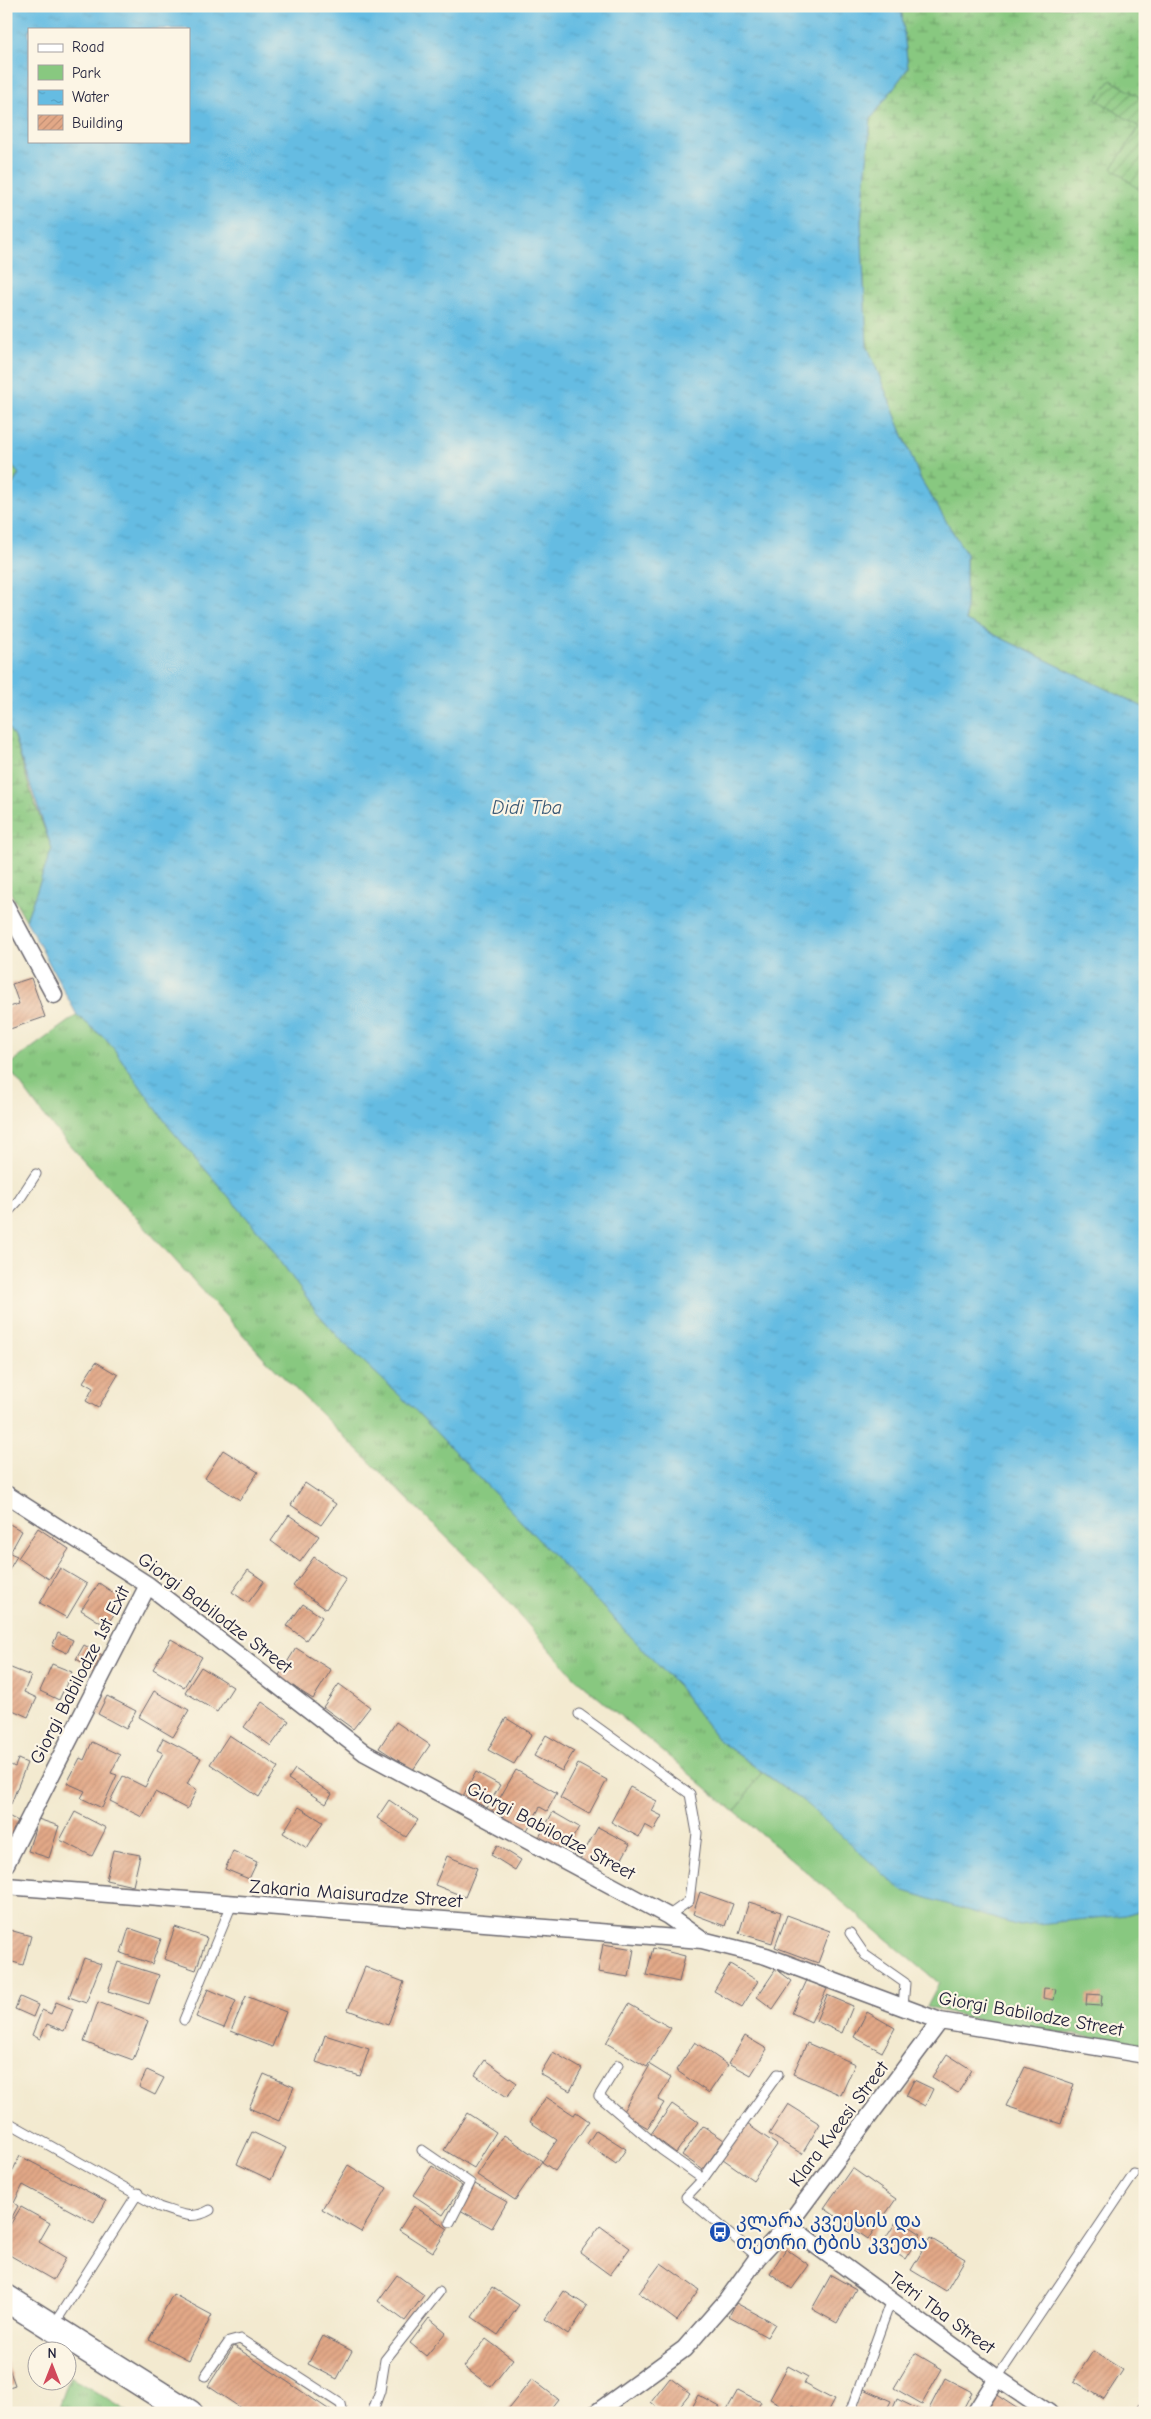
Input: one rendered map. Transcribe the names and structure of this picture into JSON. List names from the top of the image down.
{
  "streets": {
    "street": [
      "Giorgi Babilodze Street",
      "Giorgi Babilodze 1st Exit",
      "Zakaria Maisuradze Street",
      "Klara Kveesi Street",
      "Tetri Tba Street"
    ]
  },
  "crossings": [
    ["Giorgi Babilodze Street", "Giorgi Babilodze 1st Exit"],
    ["Giorgi Babilodze Street", "Zakaria Maisuradze Street"],
    ["Giorgi Babilodze Street", "Klara Kveesi Street"],
    ["Klara Kveesi Street", "Tetri Tba Street"]
  ],
  "water": ["Didi Tba"],
  "places": {
    "bus stop": ["კლარა კვეესის და თეთრი ტბის კვეთა"]
  },
  "legend": [
    "Road",
    "Park",
    "Water",
    "Building"
  ],
  "north": "top"
}
